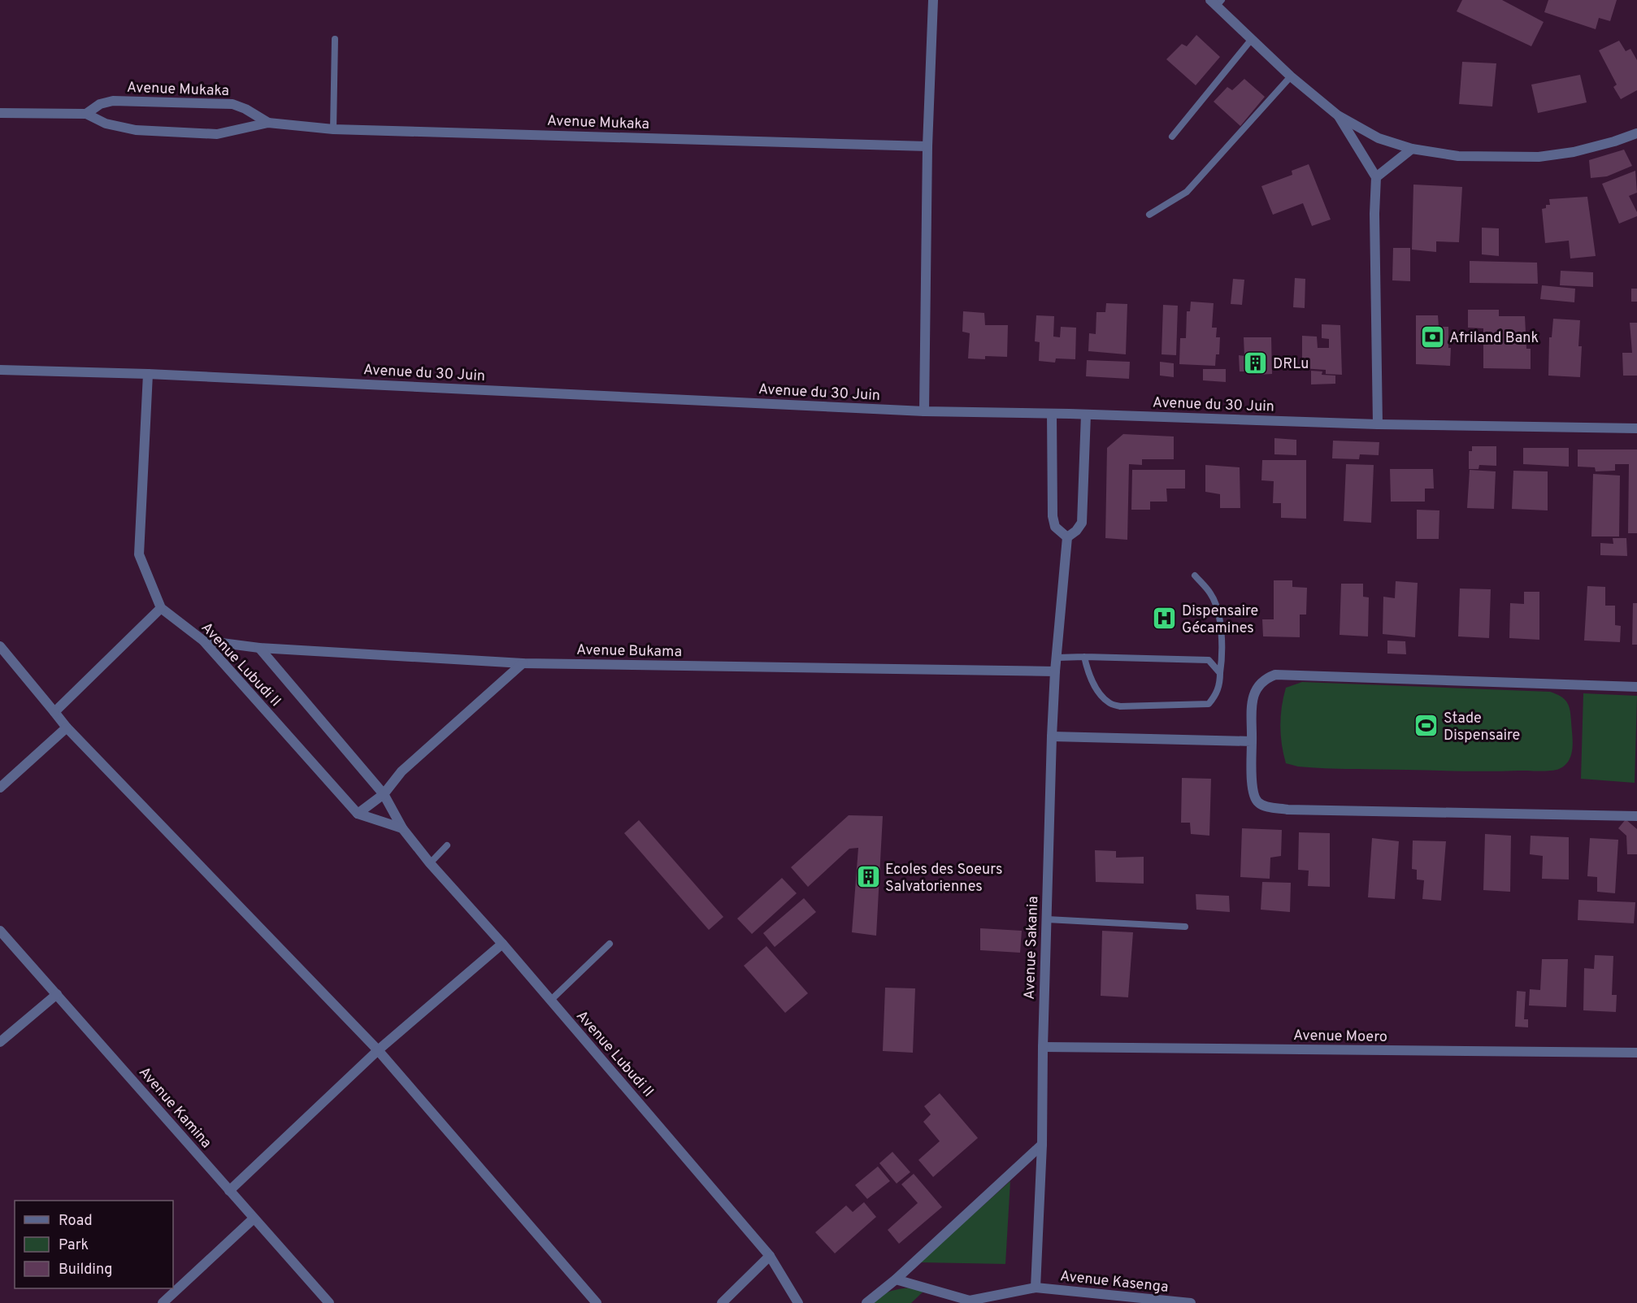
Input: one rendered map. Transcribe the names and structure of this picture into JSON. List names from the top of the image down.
{
  "streets": {
    "street": [
      "Avenue Mukaka",
      "Avenue du 30 Juin",
      "Avenue Bukama",
      "Avenue Lubudi II",
      "Avenue Sakania",
      "Avenue Moero",
      "Avenue Kamina",
      "Avenue Kasenga"
    ]
  },
  "crossings": [
    ["Avenue Bukama", "Avenue Lubudi II"],
    ["Avenue Bukama", "Avenue Sakania"],
    ["Avenue Sakania", "Avenue Moero"],
    ["Avenue Sakania", "Avenue Kasenga"]
  ],
  "places": {
    "bank": ["Afriland Bank"],
    "building": ["DRLu", "Ecoles des Soeurs Salvatoriennes"],
    "hospital": ["Dispensaire Gécamines"],
    "sports": ["Stade Dispensaire"]
  },
  "legend": ["Road", "Park", "Building"]
}
